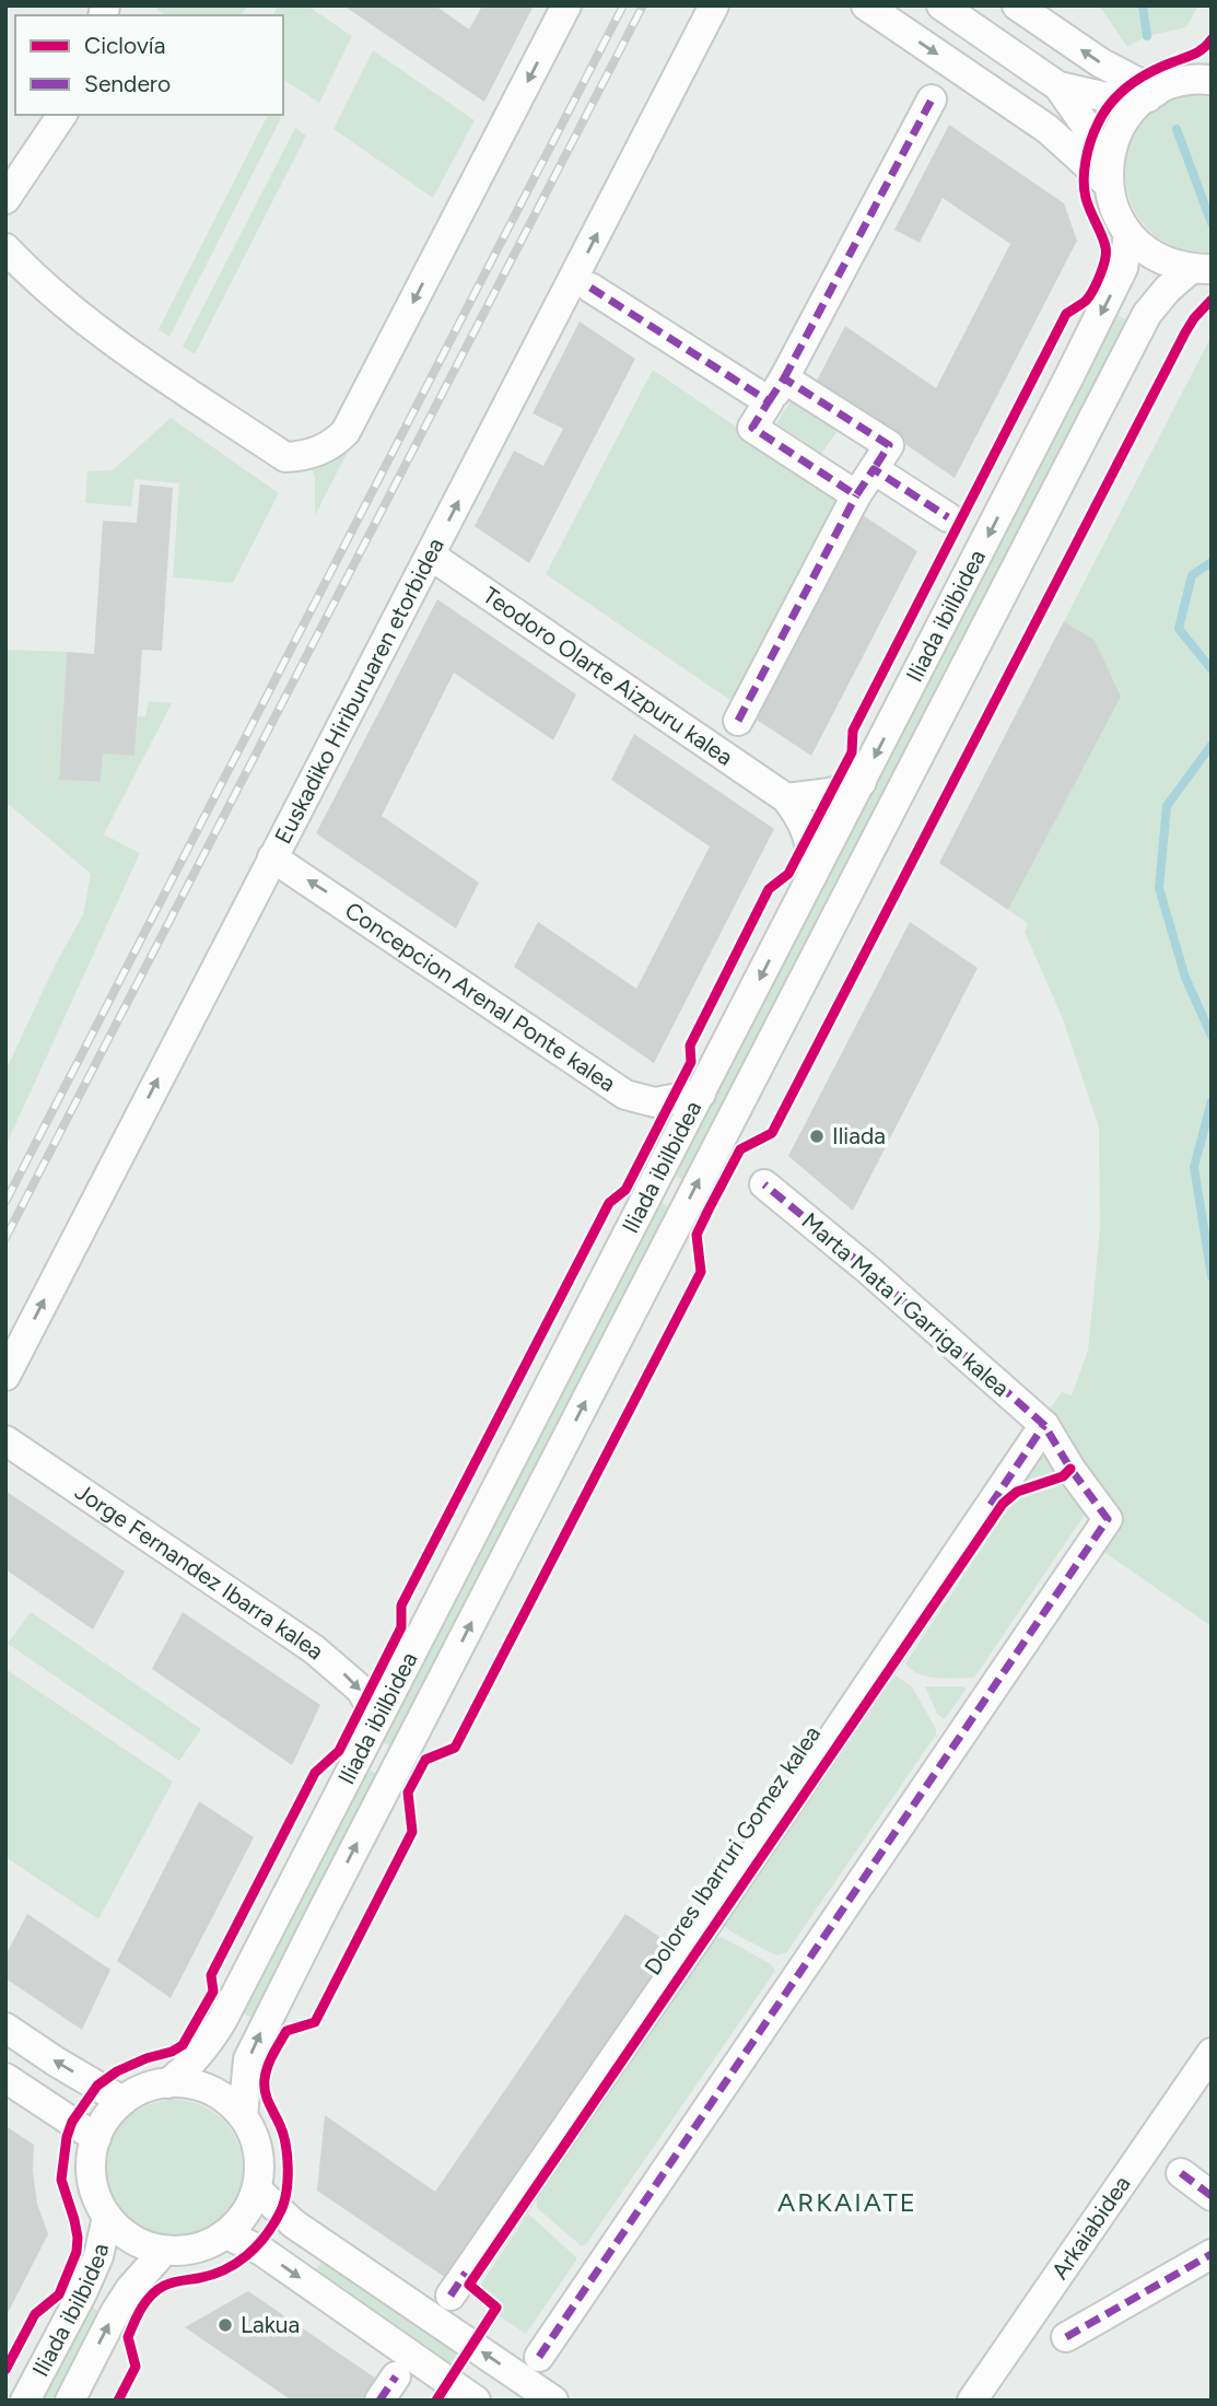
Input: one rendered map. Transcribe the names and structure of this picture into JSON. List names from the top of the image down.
{
  "streets": {
    "street": [
      "Iliada ibilbidea",
      "Teodoro Olarte Aizpuru kalea",
      "Euskadiko Hiriburuaren etorbidea",
      "Concepcion Arenal Ponte kalea",
      "Marta Mata i Garriga kalea",
      "Jorge Fernandez Ibarra kalea",
      "Dolores Ibarruri Gomez kalea",
      "Arkaiabidea"
    ]
  },
  "crossings": [
    ["Iliada ibilbidea", "Teodoro Olarte Aizpuru kalea"],
    ["Iliada ibilbidea", "Concepcion Arenal Ponte kalea"],
    ["Iliada ibilbidea", "Jorge Fernandez Ibarra kalea"],
    ["Teodoro Olarte Aizpuru kalea", "Euskadiko Hiriburuaren etorbidea"],
    ["Euskadiko Hiriburuaren etorbidea", "Concepcion Arenal Ponte kalea"],
    ["Marta Mata i Garriga kalea", "Dolores Ibarruri Gomez kalea"]
  ],
  "one_way": ["Euskadiko Hiriburuaren etorbidea", "Concepcion Arenal Ponte kalea", "Jorge Fernandez Ibarra kalea"],
  "districts": ["ARKAIATE"],
  "places": ["Iliada", "Lakua"],
  "legend": ["Ciclovía", "Sendero"]
}
